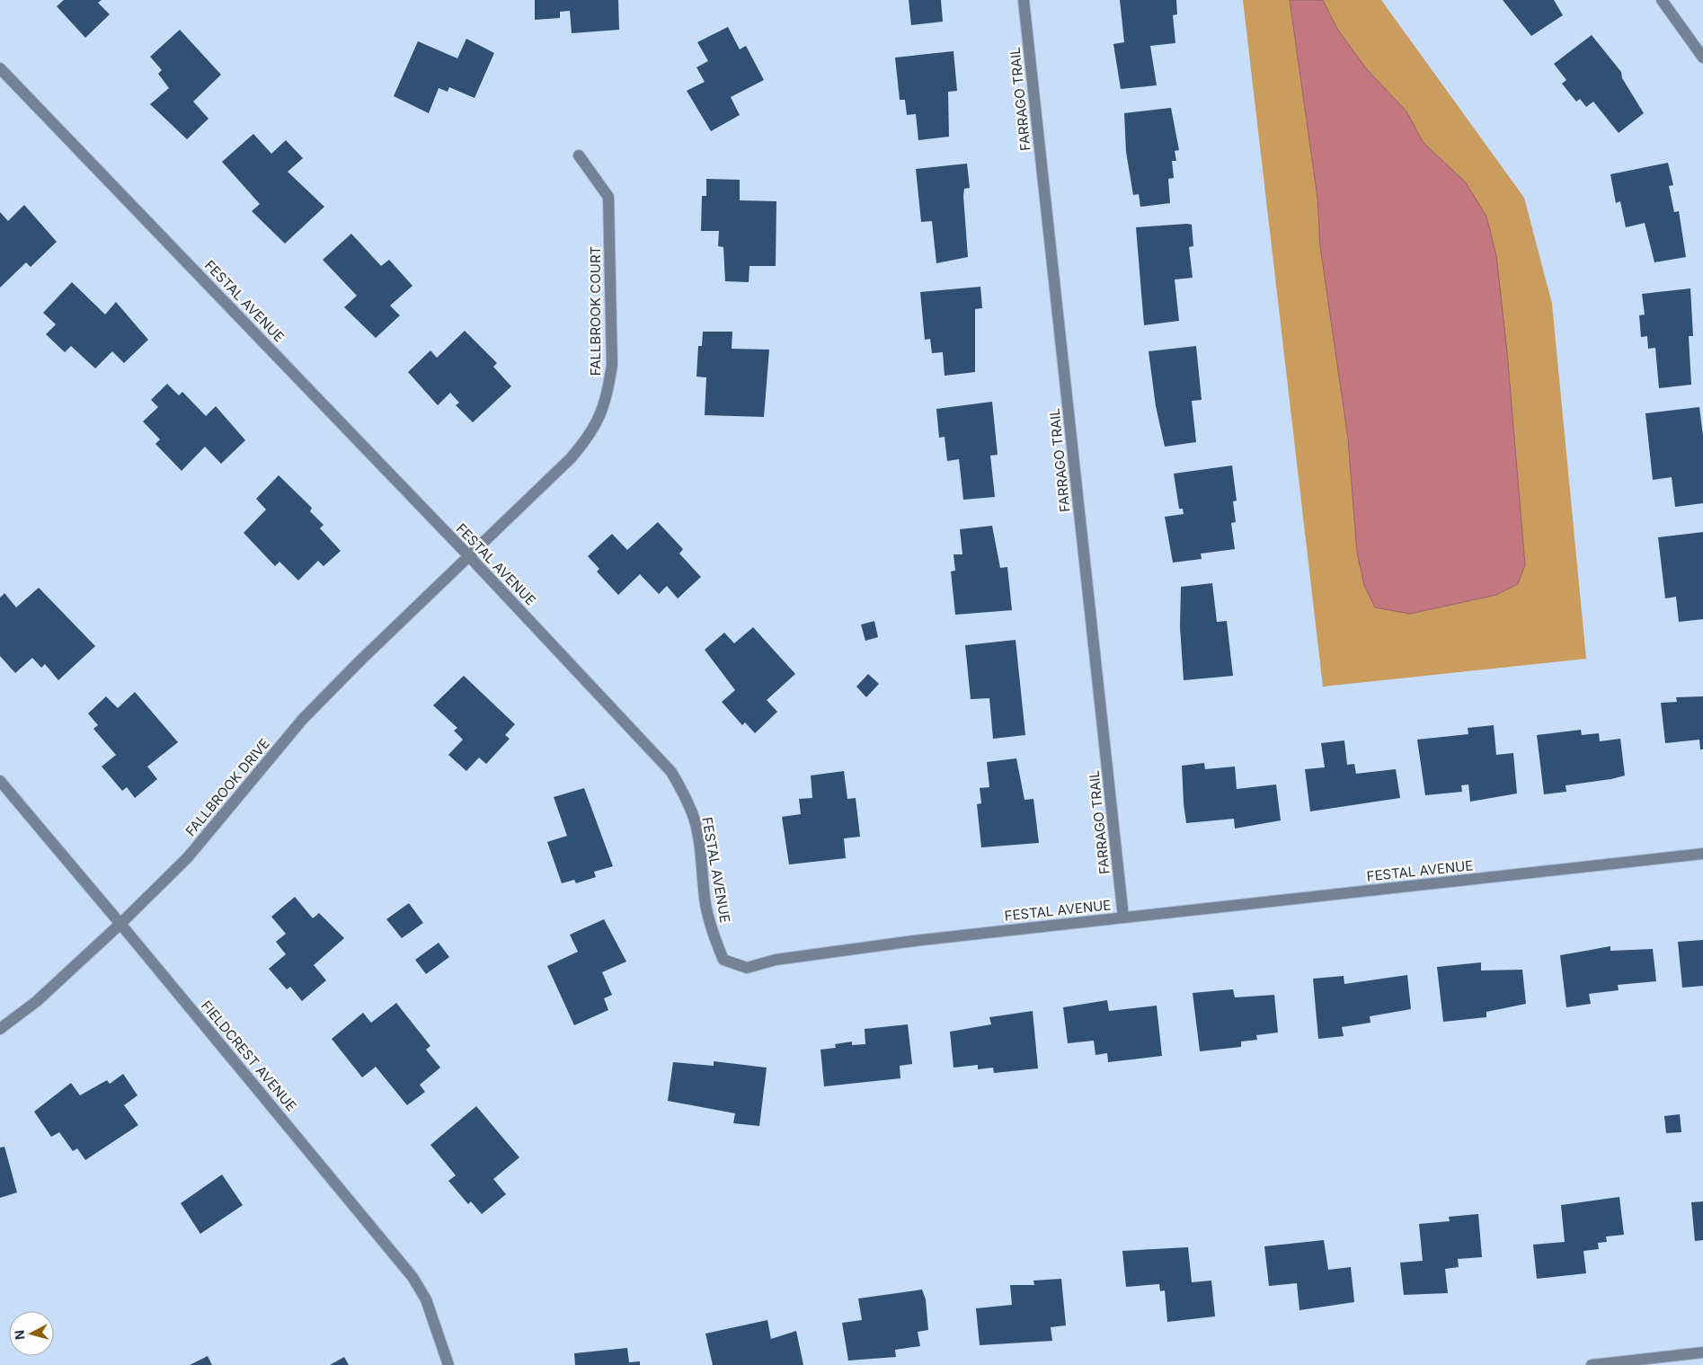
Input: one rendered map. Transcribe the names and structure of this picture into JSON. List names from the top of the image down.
{
  "streets": {
    "street": [
      "FARRAGO TRAIL",
      "FESTAL AVENUE",
      "FALLBROOK COURT",
      "FALLBROOK DRIVE",
      "FIELDCREST AVENUE"
    ]
  },
  "crossings": [
    ["FARRAGO TRAIL", "FESTAL AVENUE"],
    ["FESTAL AVENUE", "FALLBROOK COURT"],
    ["FESTAL AVENUE", "FALLBROOK DRIVE"],
    ["FALLBROOK COURT", "FALLBROOK DRIVE"],
    ["FALLBROOK DRIVE", "FIELDCREST AVENUE"]
  ],
  "north": "left"
}
